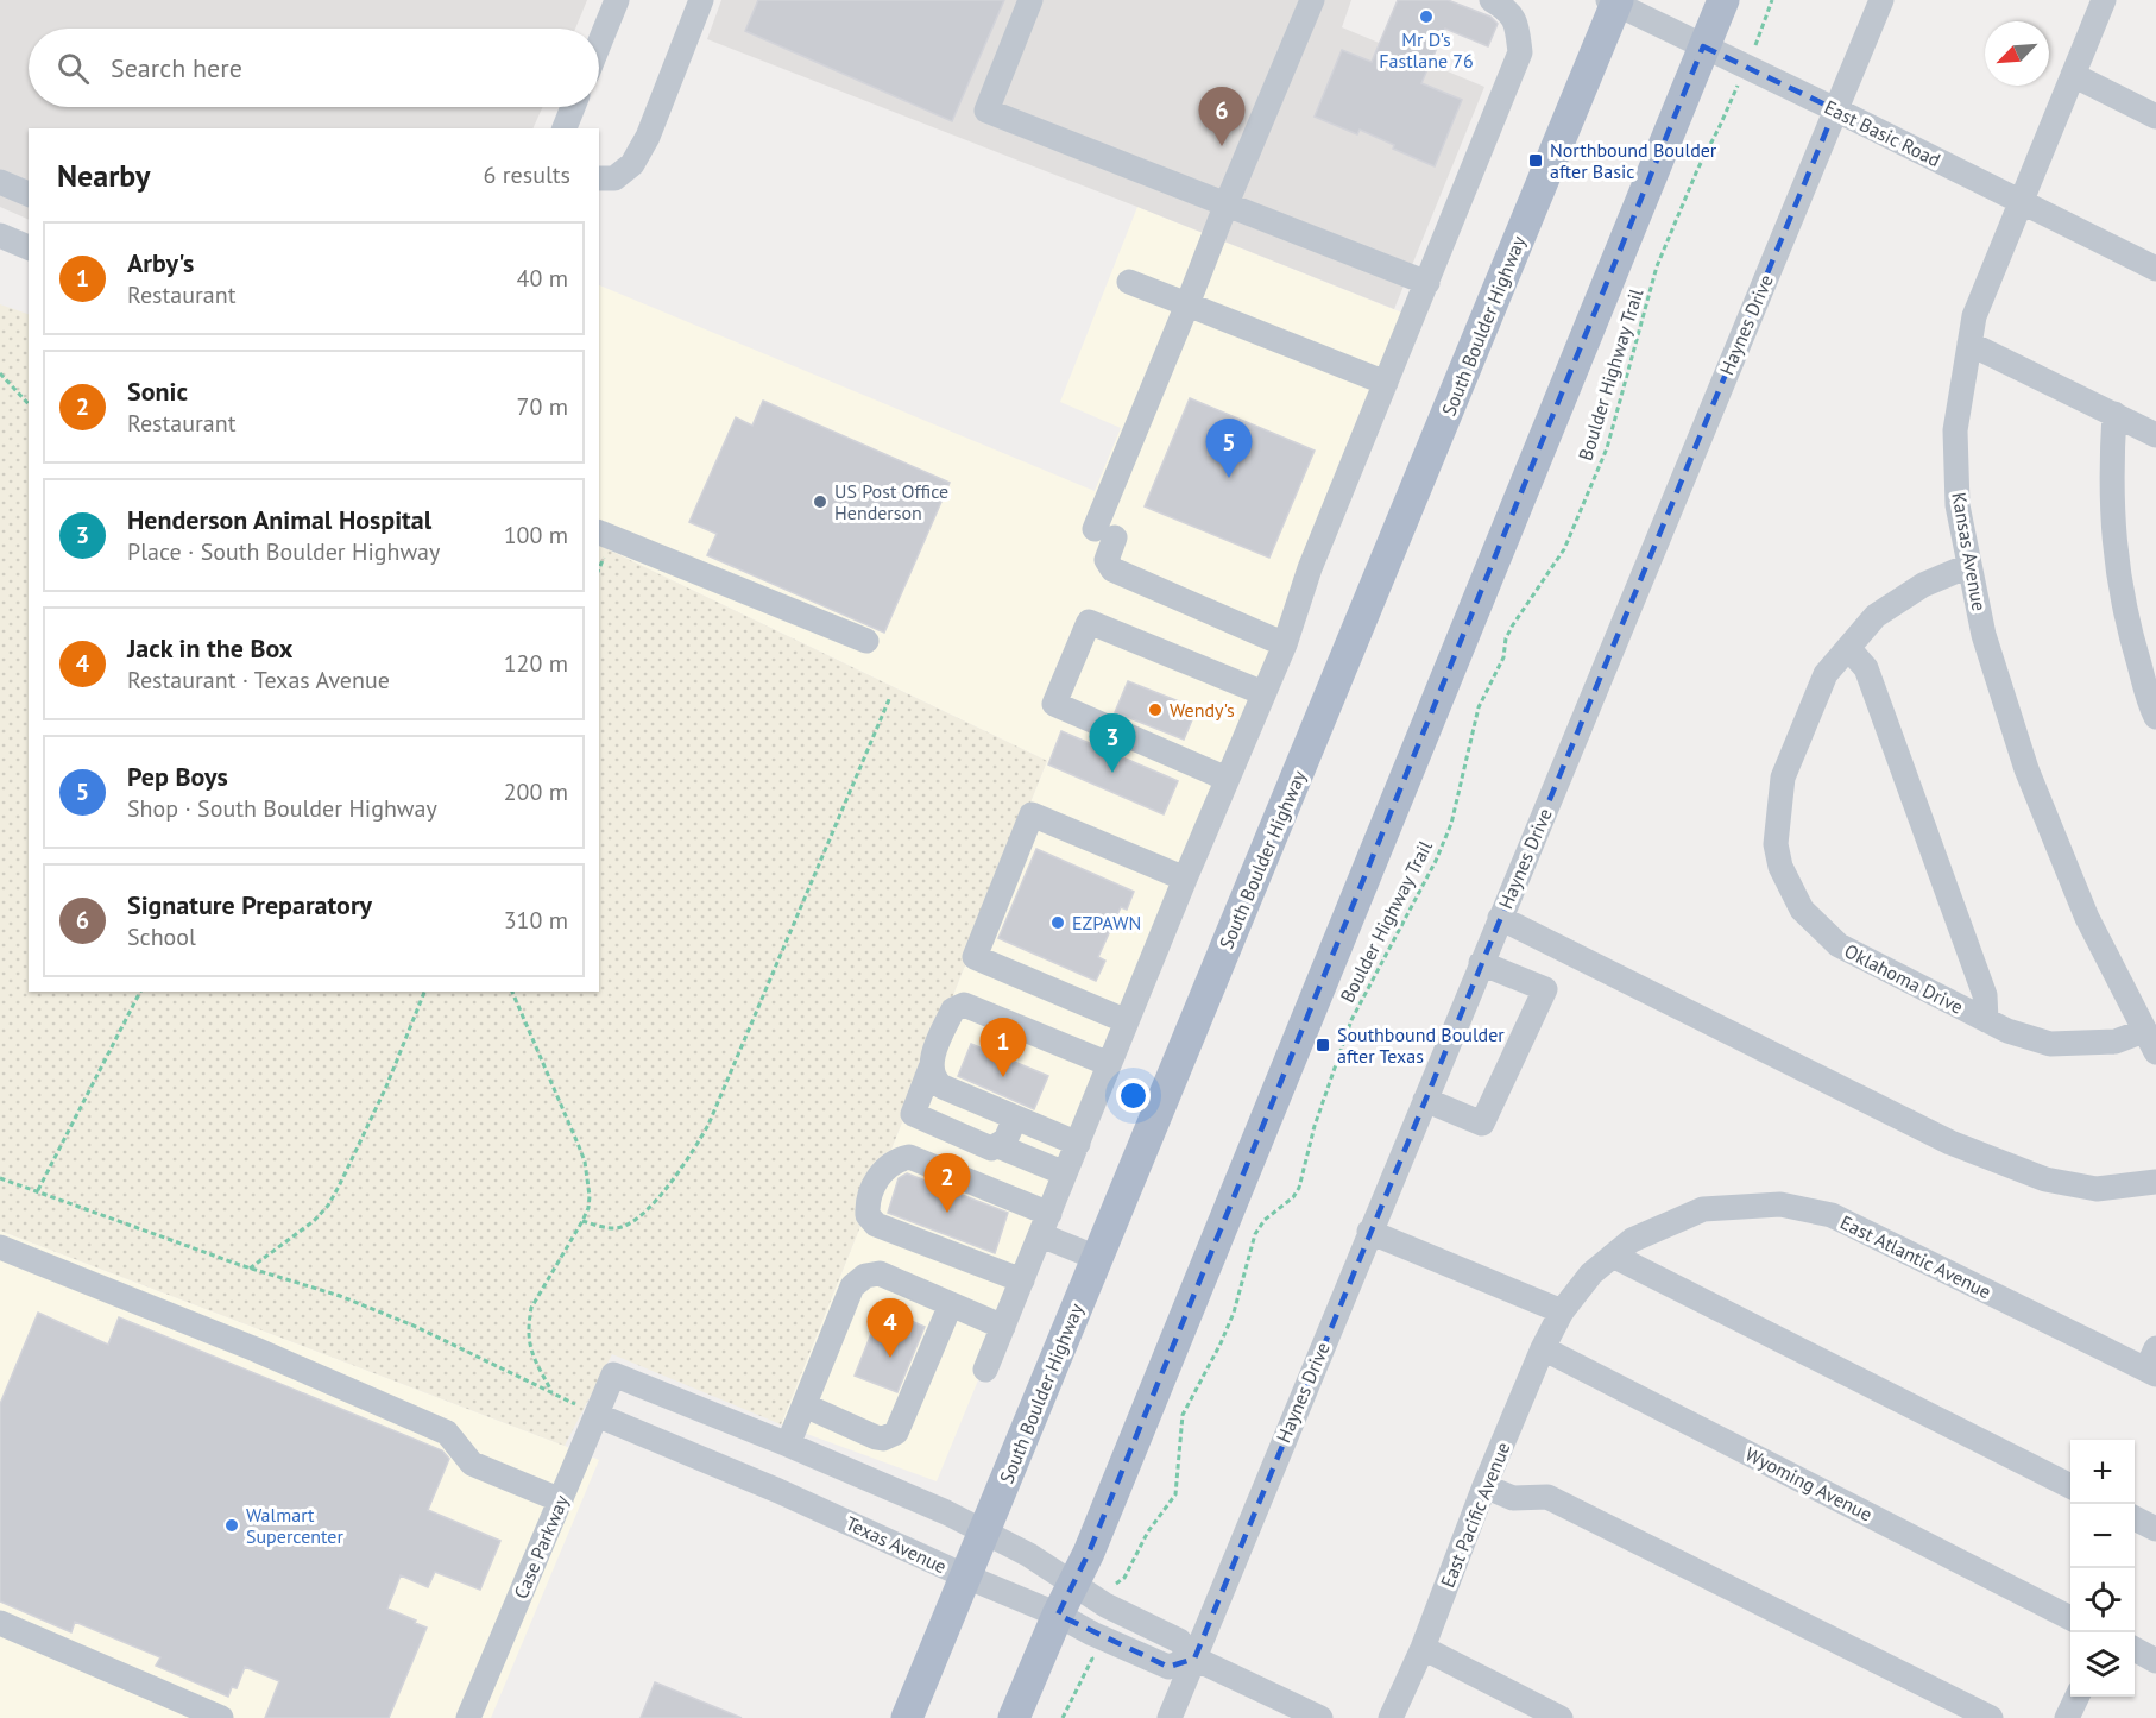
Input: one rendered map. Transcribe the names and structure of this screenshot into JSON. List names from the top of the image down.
{
  "streets": {
    "main road": ["South Boulder Highway"],
    "street": [
      "East Basic Road",
      "Haynes Drive",
      "Kansas Avenue",
      "Oklahoma Drive",
      "East Atlantic Avenue",
      "Wyoming Avenue",
      "East Pacific Avenue",
      "Texas Avenue",
      "Case Parkway"
    ],
    "path": ["Boulder Highway Trail"]
  },
  "crossings": [
    ["East Basic Road", "Haynes Drive"],
    ["East Basic Road", "South Boulder Highway"],
    ["East Basic Road", "Boulder Highway Trail"],
    ["East Basic Road", "Kansas Avenue"],
    ["Haynes Drive", "Texas Avenue"],
    ["South Boulder Highway", "Texas Avenue"],
    ["Kansas Avenue", "Oklahoma Drive"],
    ["East Atlantic Avenue", "East Pacific Avenue"],
    ["Wyoming Avenue", "East Pacific Avenue"],
    ["Texas Avenue", "Case Parkway"]
  ],
  "places": {
    "other": [
      "Mr D's Fastlane 76",
      "US Post Office Henderson",
      "Wendy's",
      "EZPAWN",
      "Walmart Supercenter"
    ],
    "transit": ["Northbound Boulder after Basic", "Southbound Boulder after Texas"]
  },
  "north": "bottom left",
  "page": {
    "search": "Search here",
    "pins": [
      "6",
      "5",
      "3",
      "1",
      "2",
      "4"
    ],
    "heading": ["Nearby", "6 results"],
    "list": [
      {
        "mark": "1",
        "name": "Arby's",
        "note": "Restaurant",
        "value": "40 m"
      },
      {
        "mark": "2",
        "name": "Sonic",
        "note": "Restaurant",
        "value": "70 m"
      },
      {
        "mark": "3",
        "name": "Henderson Animal Hospital",
        "note": "Place · South Boulder Highway",
        "value": "100 m"
      },
      {
        "mark": "4",
        "name": "Jack in the Box",
        "note": "Restaurant · Texas Avenue",
        "value": "120 m"
      },
      {
        "mark": "5",
        "name": "Pep Boys",
        "note": "Shop · South Boulder Highway",
        "value": "200 m"
      },
      {
        "mark": "6",
        "name": "Signature Preparatory",
        "note": "School",
        "value": "310 m"
      }
    ],
    "map_buttons": ["+", "−"]
  }
}
